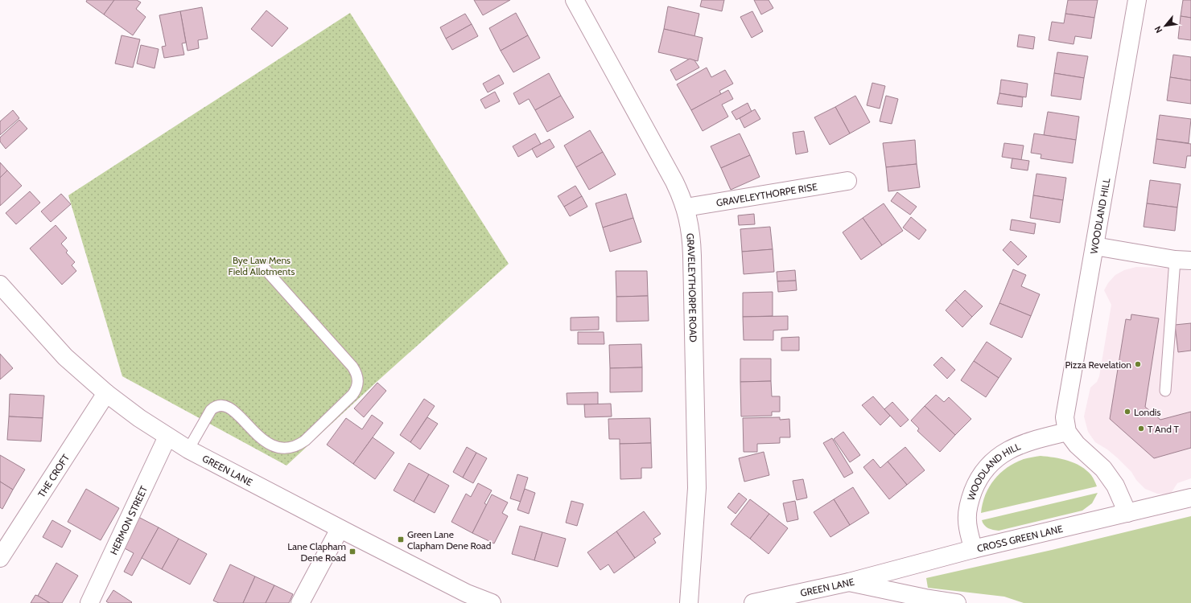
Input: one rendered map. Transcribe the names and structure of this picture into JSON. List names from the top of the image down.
{
  "streets": {
    "street": [
      "GRAVELEYTHORPE RISE",
      "WOODLAND HILL",
      "GRAVELEYTHORPE ROAD",
      "GREEN LANE",
      "THE CROFT",
      "HERMON STREET",
      "CROSS GREEN LANE"
    ]
  },
  "crossings": [
    ["GRAVELEYTHORPE RISE", "GRAVELEYTHORPE ROAD"],
    ["WOODLAND HILL", "CROSS GREEN LANE"],
    ["GREEN LANE", "THE CROFT"],
    ["GREEN LANE", "HERMON STREET"],
    ["GREEN LANE", "CROSS GREEN LANE"]
  ],
  "parks": ["Bye Law Mens Field Allotments"],
  "places": {
    "other": ["Pizza Revelation", "Londis", "T And T"],
    "transit": ["Green Lane Clapham Dene Road", "Lane Clapham Dene Road"]
  },
  "north": "bottom left"
}
